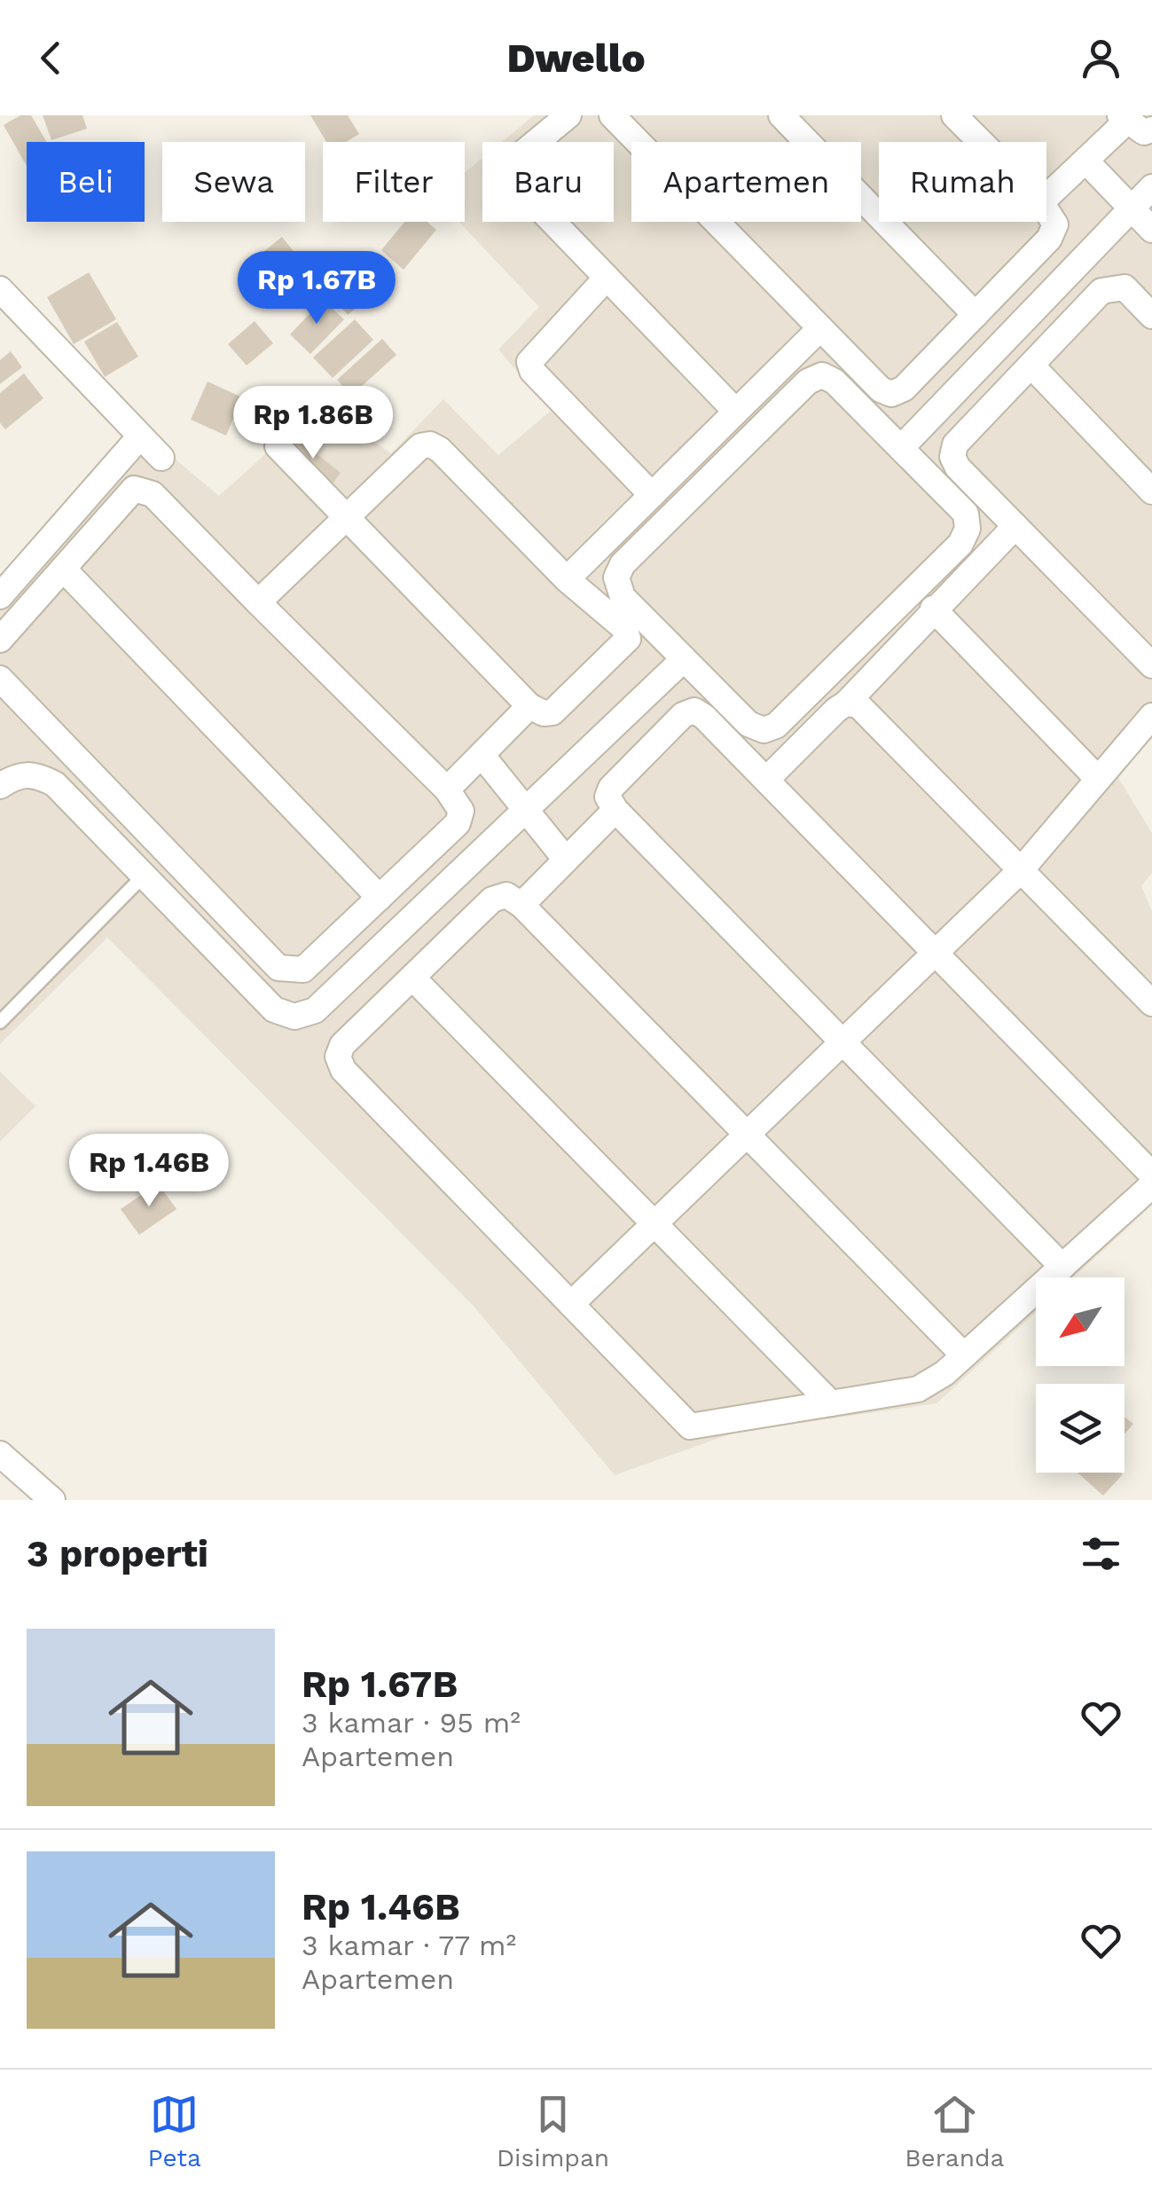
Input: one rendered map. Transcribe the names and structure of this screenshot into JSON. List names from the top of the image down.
{
  "north": "bottom left",
  "page": {
    "header": "Dwello",
    "chip": [
      "Beli",
      "Sewa",
      "Filter",
      "Baru",
      "Apartemen",
      "Rumah"
    ],
    "price": ["Rp 1.67B", "Rp 1.86B", "Rp 1.46B"],
    "heading": "3 properti",
    "list": [
      {
        "name": "Rp 1.67B",
        "note": "3 kamar · 95 m² · Apartemen"
      },
      {
        "name": "Rp 1.46B",
        "note": "3 kamar · 77 m² · Apartemen"
      }
    ],
    "tabs": ["Peta", "Disimpan", "Beranda"]
  }
}
